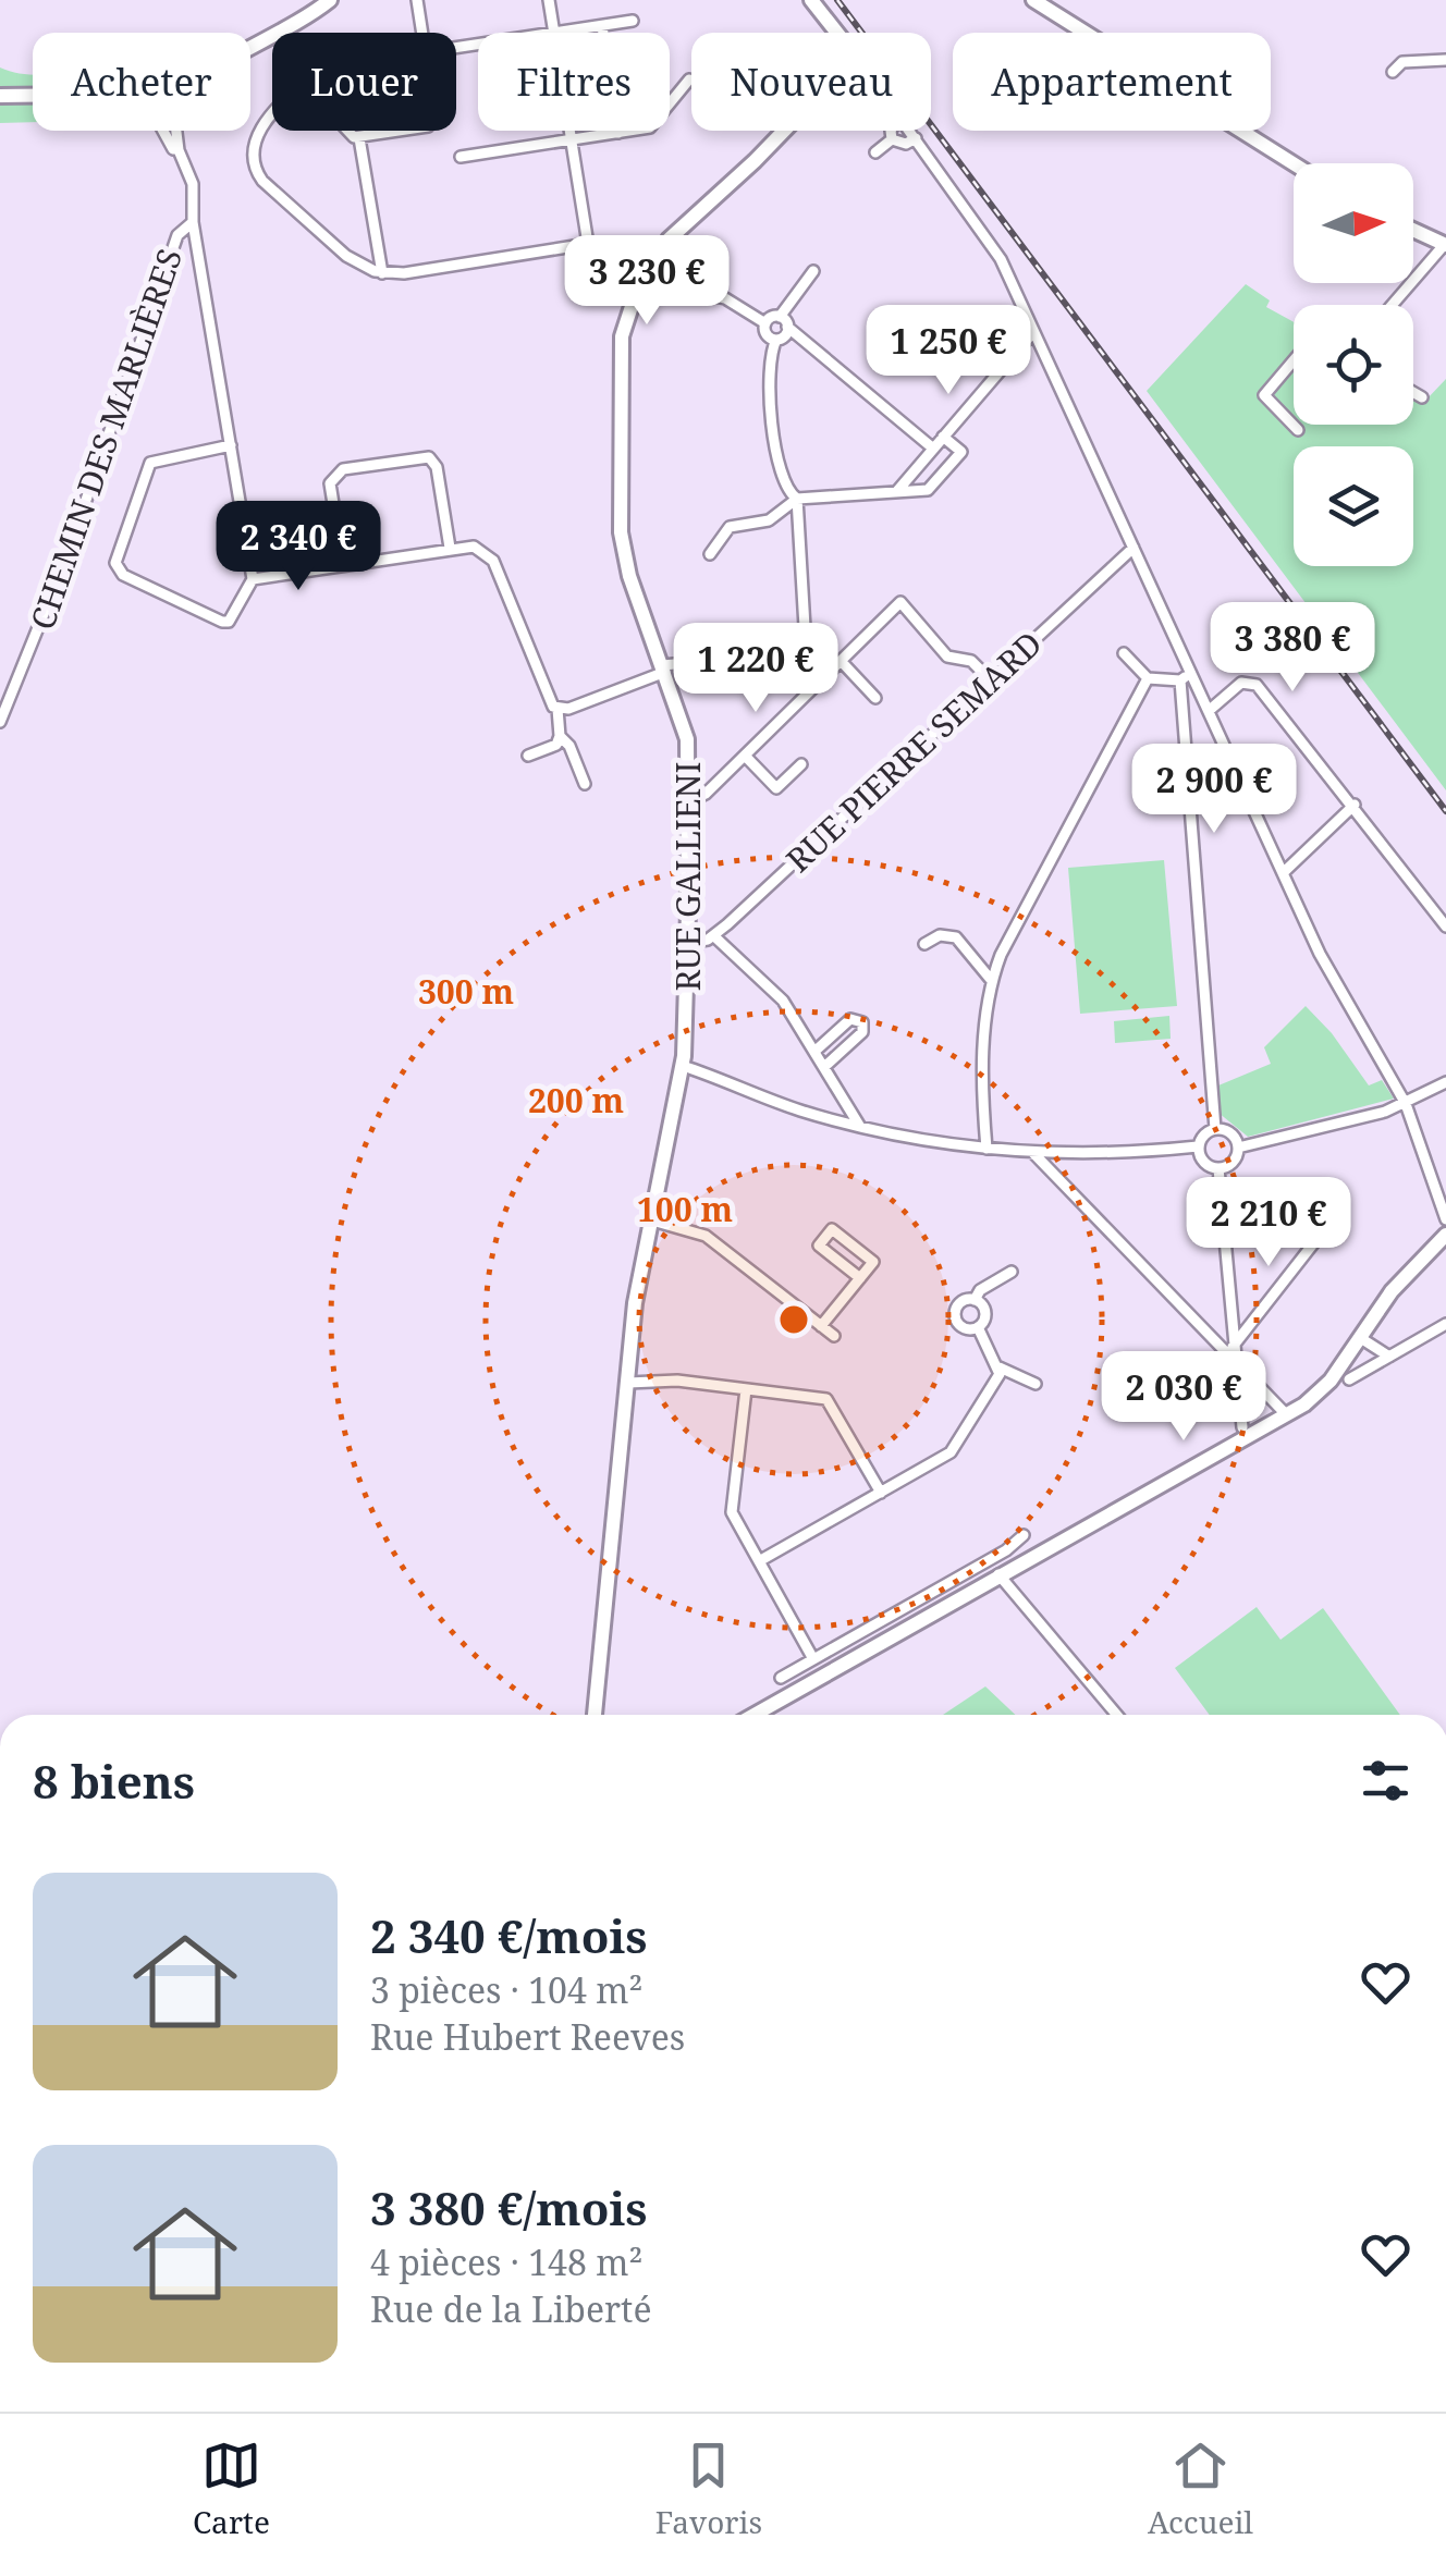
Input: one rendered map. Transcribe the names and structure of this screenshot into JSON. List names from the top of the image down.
{
  "streets": {
    "main road": ["RUE GALLIENI"],
    "street": ["CHEMIN DES MARLIÈRES", "RUE PIERRE SEMARD"]
  },
  "crossings": [
    ["RUE PIERRE SEMARD", "RUE GALLIENI"]
  ],
  "north": "right",
  "page": {
    "chip": [
      "Acheter",
      "Louer",
      "Filtres",
      "Nouveau",
      "Appartement"
    ],
    "price": [
      "3 230 €",
      "1 250 €",
      "2 340 €",
      "3 380 €",
      "1 220 €",
      "2 900 €",
      "2 210 €",
      "2 030 €"
    ],
    "heading": "8 biens",
    "list": [
      {
        "name": "2 340 €/mois",
        "note": "3 pièces · 104 m² · Rue Hubert Reeves"
      },
      {
        "name": "3 380 €/mois",
        "note": "4 pièces · 148 m² · Rue de la Liberté"
      }
    ],
    "tabs": ["Carte", "Favoris", "Accueil"]
  },
  "rings": ["300 m", "200 m", "100 m"]
}
